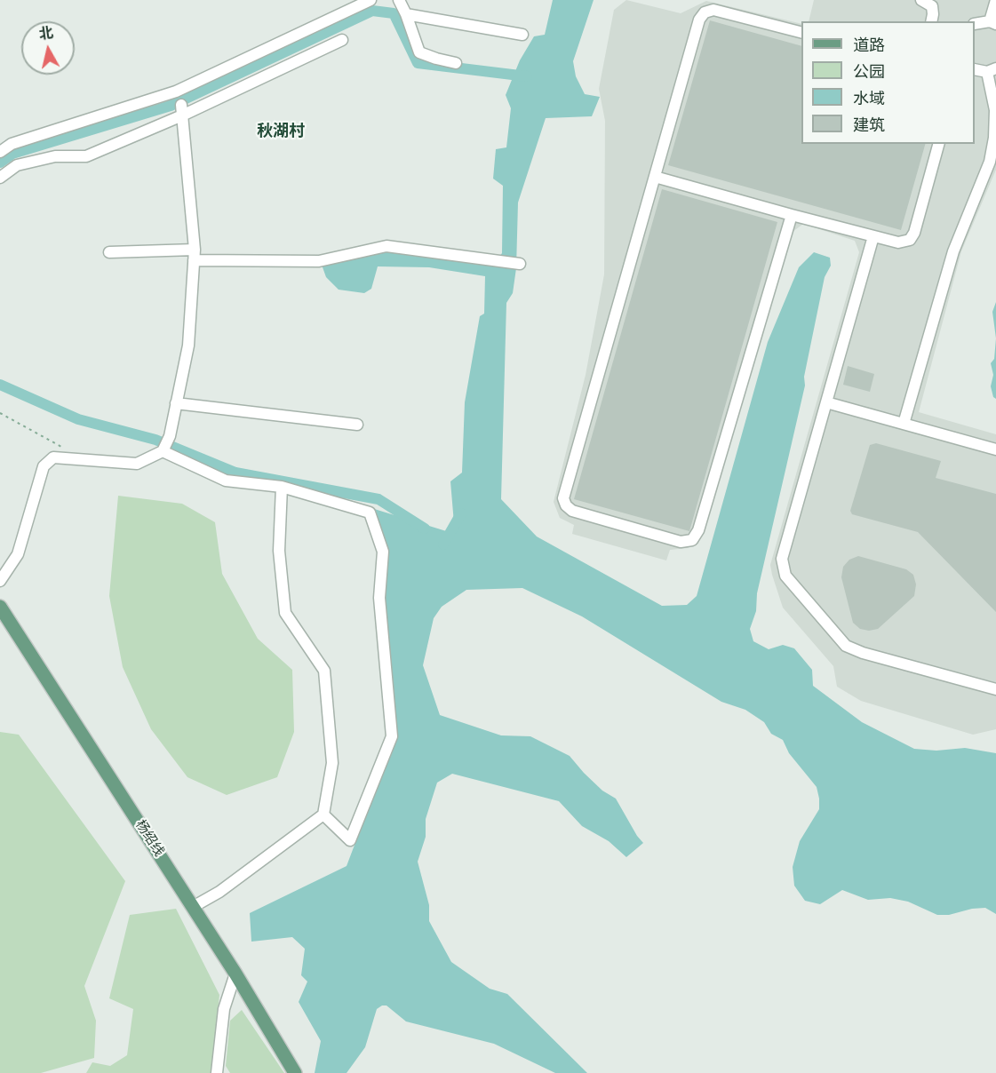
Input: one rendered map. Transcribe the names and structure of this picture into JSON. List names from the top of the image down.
{
  "streets": {
    "main road": ["杨绍线"]
  },
  "districts": ["秋湖村"],
  "legend": [
    "道路",
    "公园",
    "水域",
    "建筑"
  ],
  "north": "top"
}
